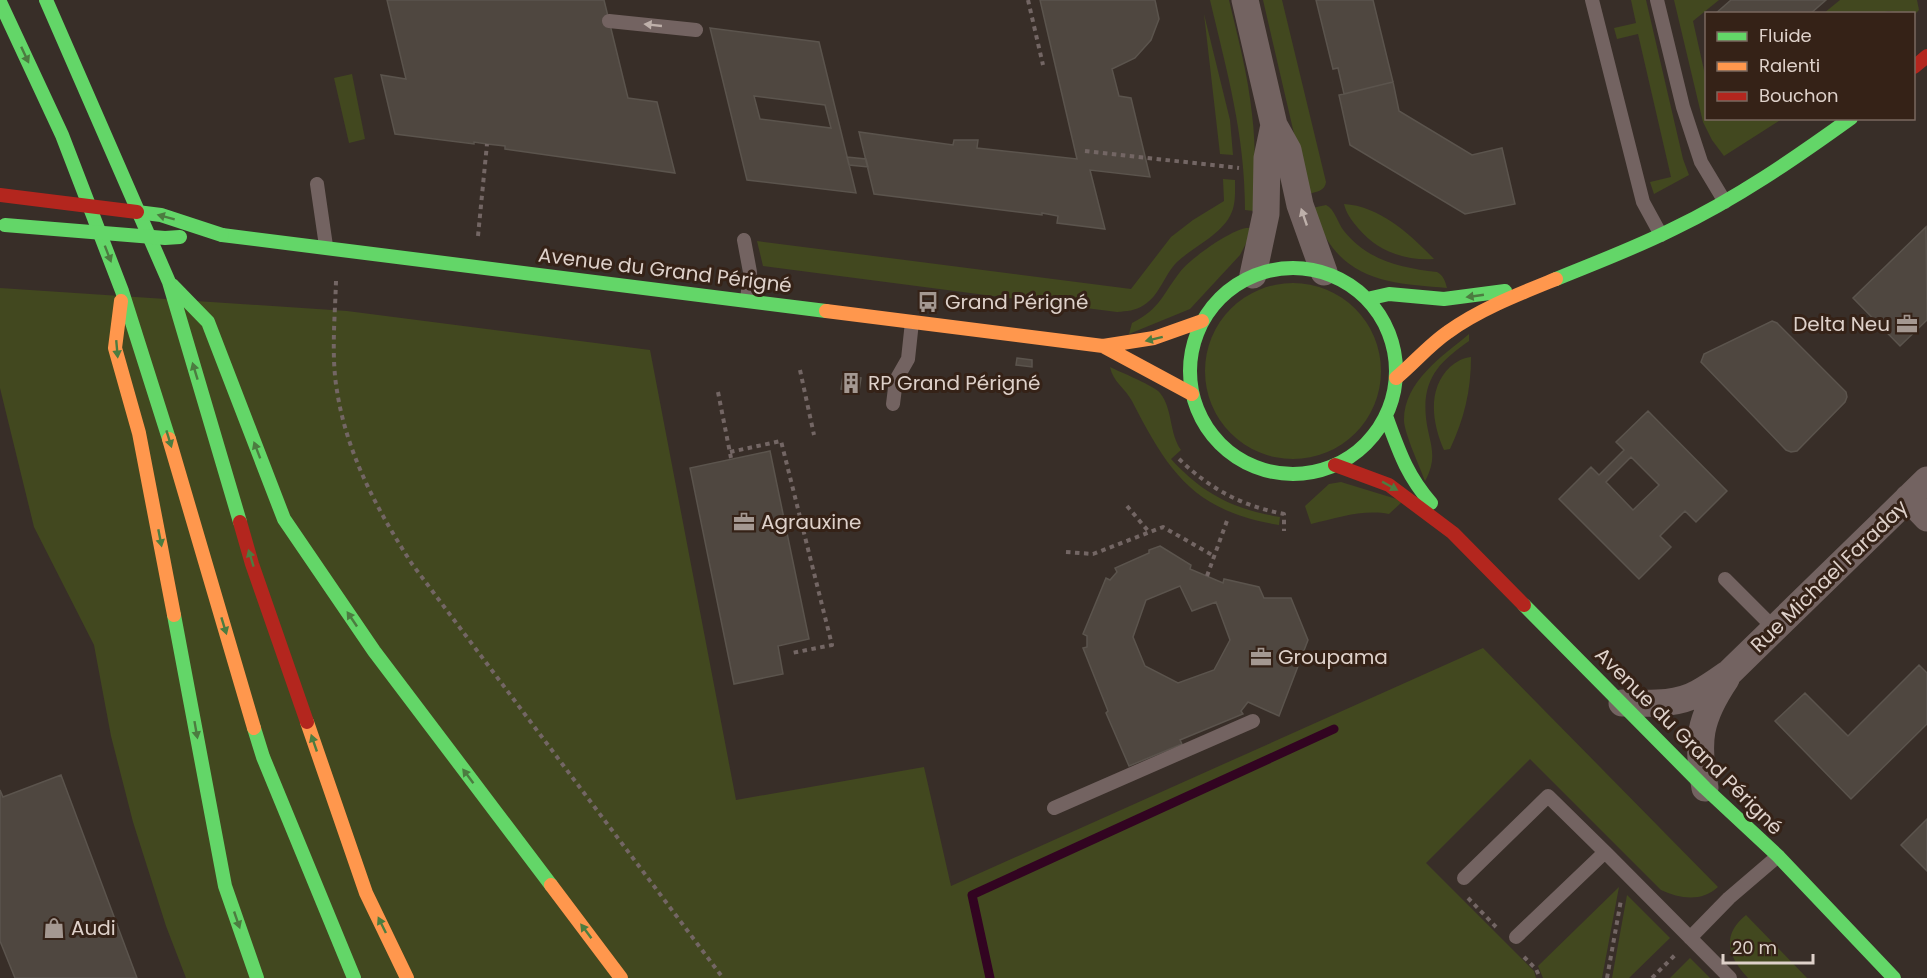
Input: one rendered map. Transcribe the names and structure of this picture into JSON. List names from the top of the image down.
{
  "streets": {
    "main road": ["Avenue du Grand Périgné"],
    "street": ["Rue Michael Faraday"]
  },
  "crossings": [
    ["Avenue du Grand Périgné", "Rue Michael Faraday"]
  ],
  "places": {
    "bus stop": ["Grand Périgné"],
    "office": ["Delta Neu", "Agrauxine", "Groupama"],
    "building": ["RP Grand Périgné"],
    "shop": ["Audi"]
  },
  "legend": ["Fluide", "Ralenti", "Bouchon"],
  "scale_bar": "20 m"
}
